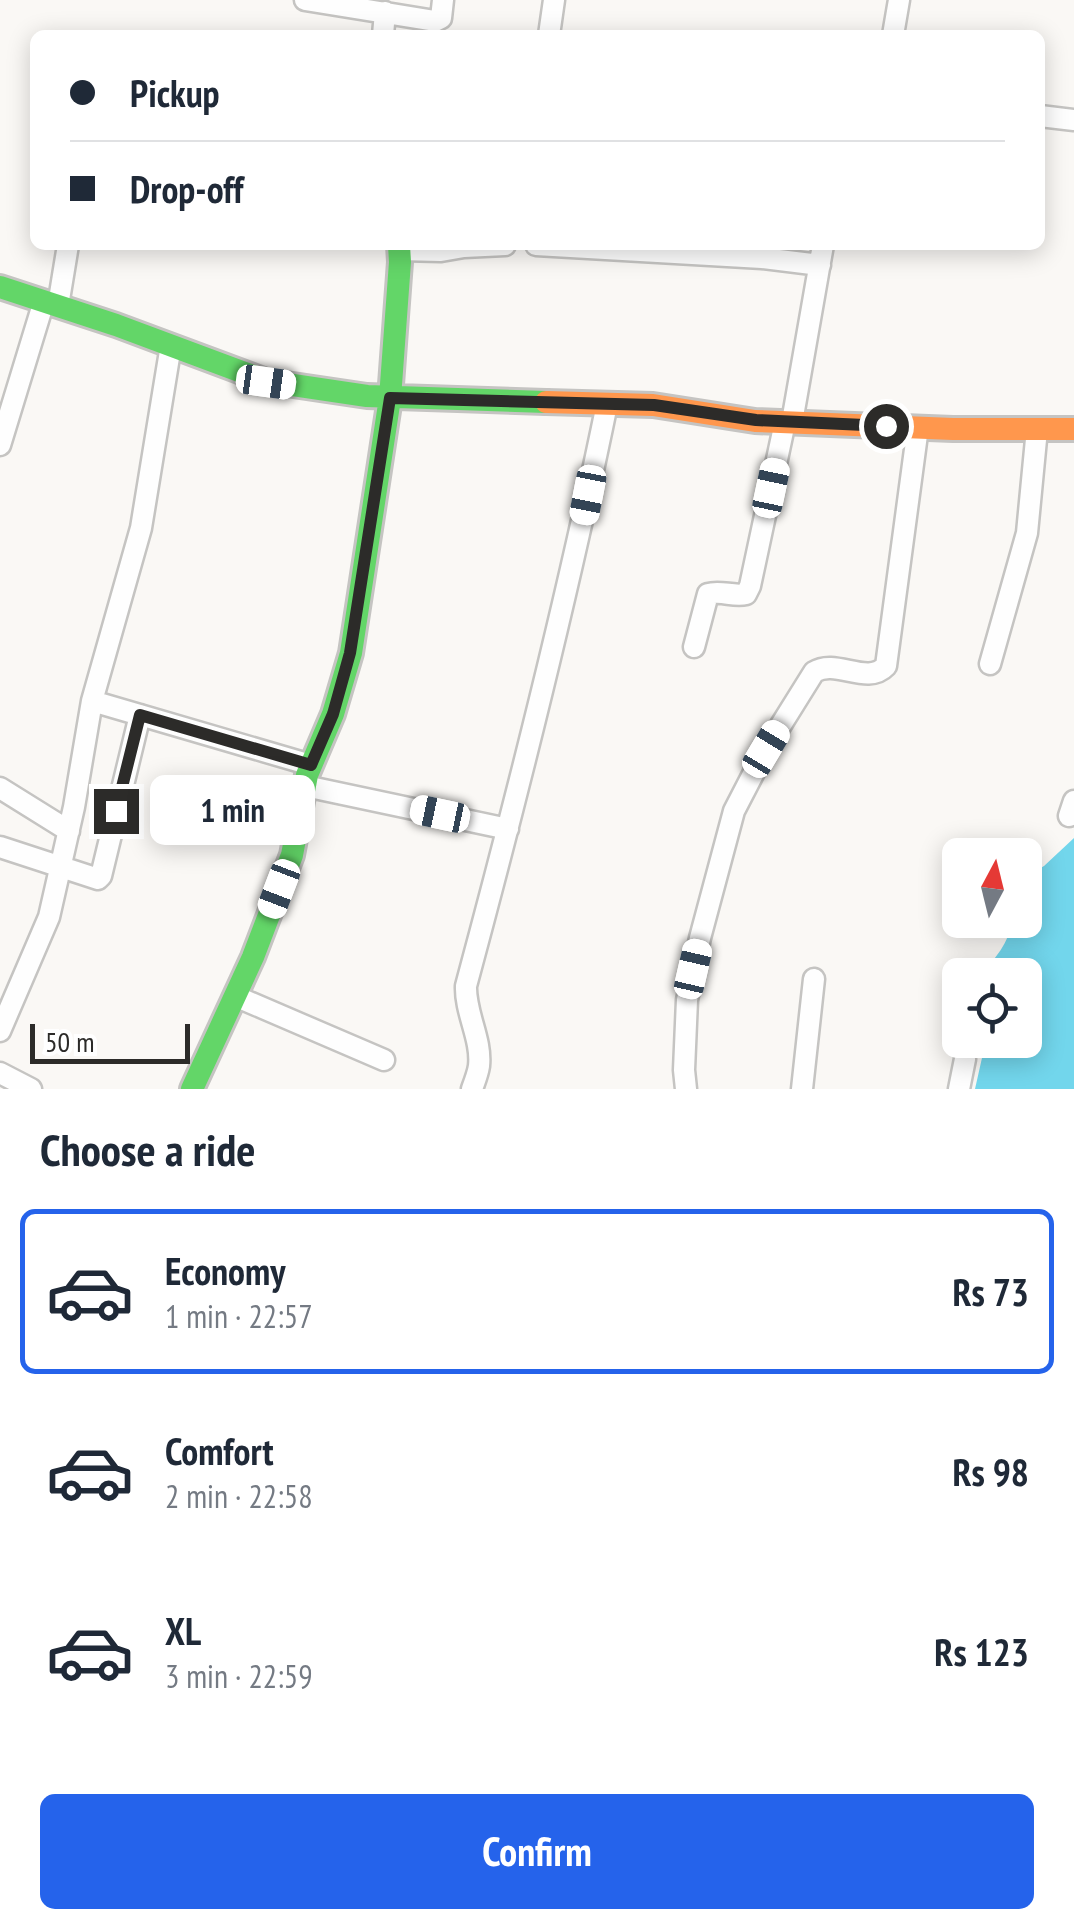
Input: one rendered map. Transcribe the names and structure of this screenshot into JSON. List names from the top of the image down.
{
  "scale_bar": "50 m",
  "north": "top",
  "page": {
    "banner": ["Pickup", "Drop-off"],
    "bubble": "1 min",
    "scale": "50 m",
    "heading": "Choose a ride",
    "list": [
      {
        "name": "Economy",
        "note": "1 min · 22:57",
        "value": "Rs 73"
      },
      {
        "name": "Comfort",
        "note": "2 min · 22:58",
        "value": "Rs 98"
      },
      {
        "name": "XL",
        "note": "3 min · 22:59",
        "value": "Rs 123"
      }
    ],
    "buttons": "Confirm"
  }
}
